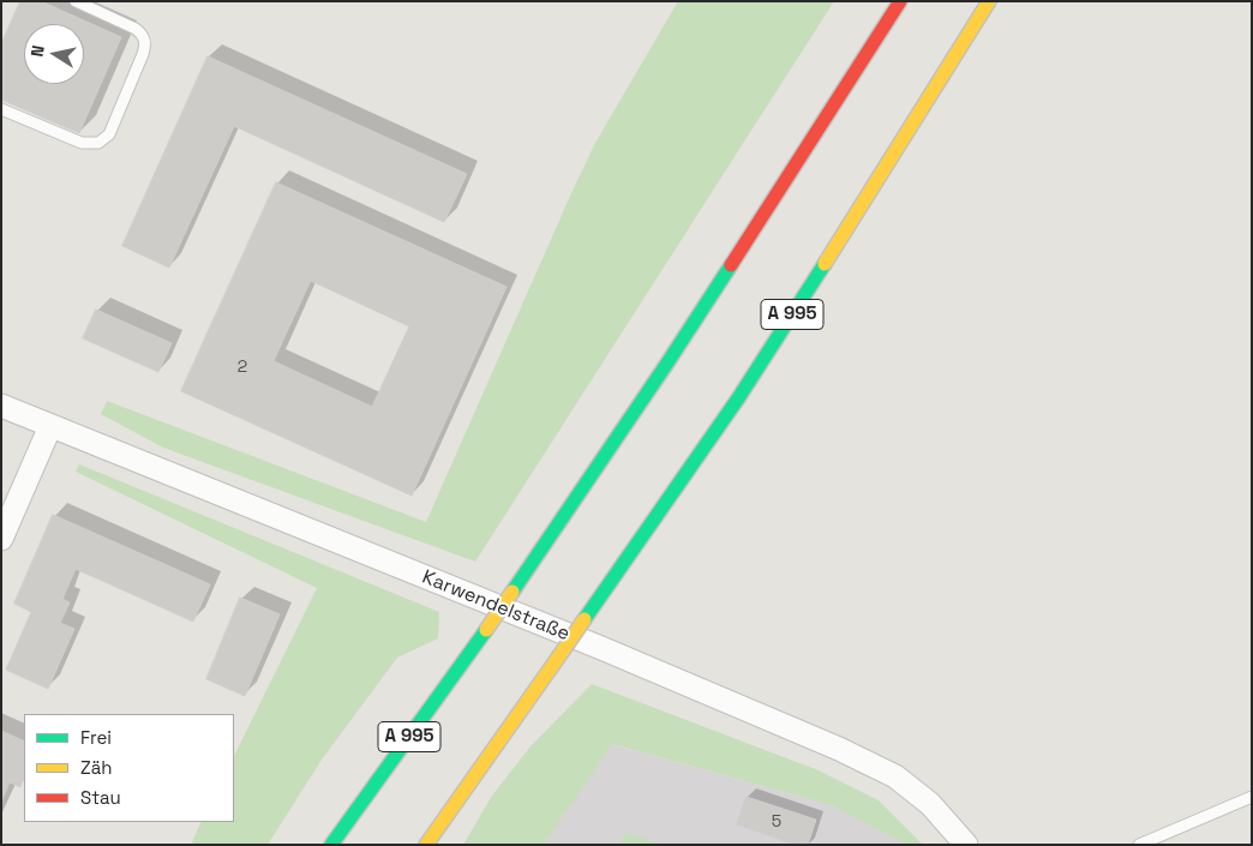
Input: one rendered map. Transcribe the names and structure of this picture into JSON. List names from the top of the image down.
{
  "streets": {
    "highway": ["A 995"],
    "street": ["Karwendelstraße"]
  },
  "house_numbers": ["2", "5"],
  "legend": ["Frei", "Zäh", "Stau"],
  "north": "left"
}
